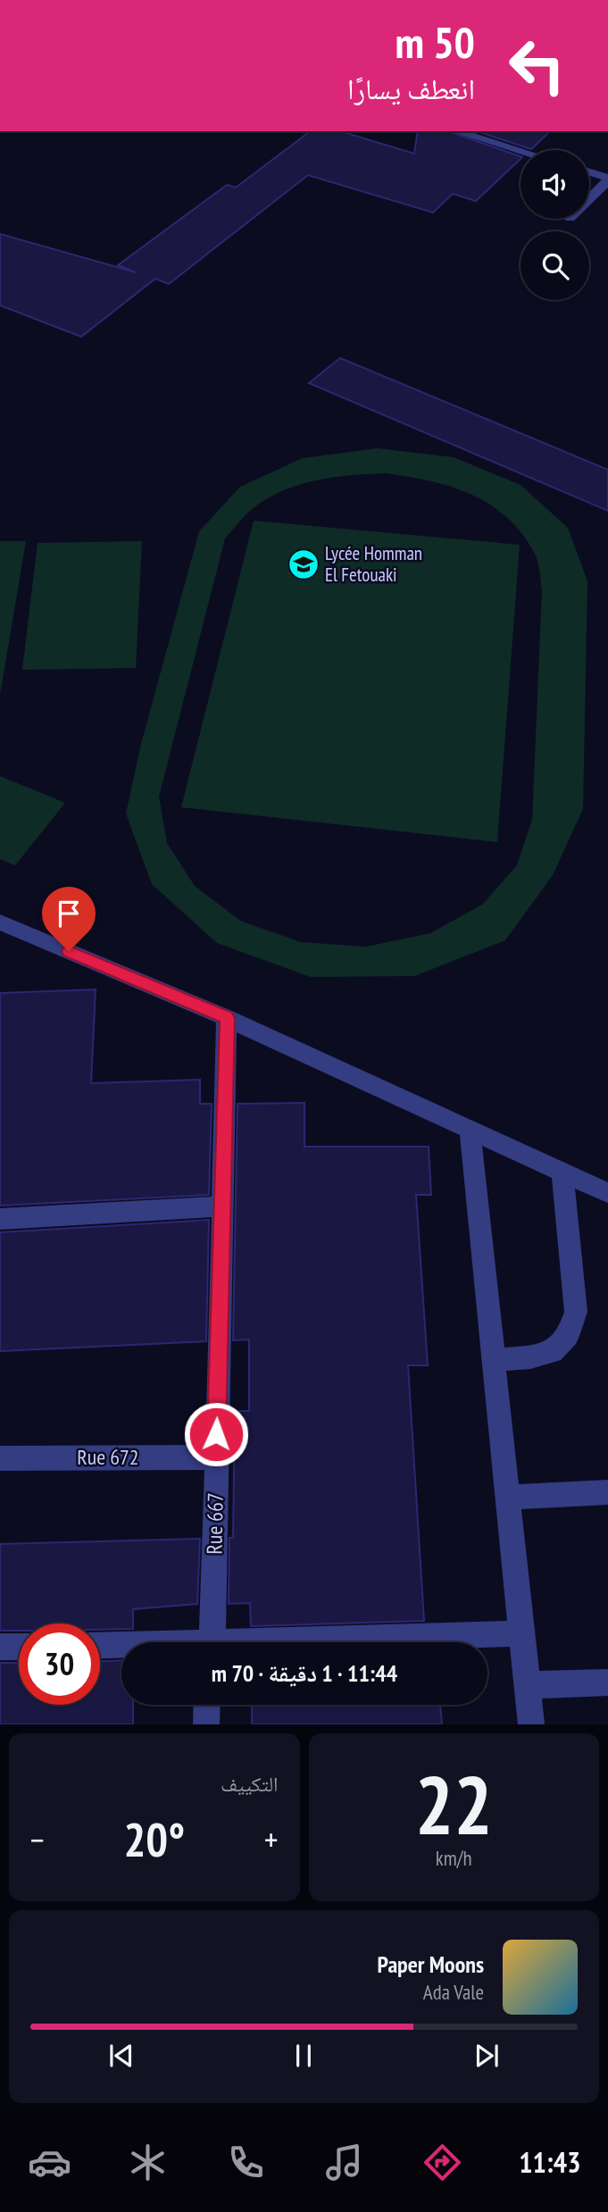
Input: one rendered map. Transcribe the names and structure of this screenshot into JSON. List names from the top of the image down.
{
  "streets": {
    "street": ["Rue 672", "Rue 667"]
  },
  "crossings": [
    ["Rue 672", "Rue 667"]
  ],
  "places": {
    "school or university": ["Lycée Homman El Fetouaki"]
  },
  "page": {
    "turn": ["50 m", "انعطف يسارًا"],
    "limit": "30",
    "trip": "11:44 · 1 دقيقة · 70 m",
    "tile": [
      ["22", "km/h"],
      "التكييف"
    ],
    "heat": ["−", "20°", "+"],
    "song": ["Paper Moons", "Ada Vale"],
    "tabs": "11:43"
  }
}
